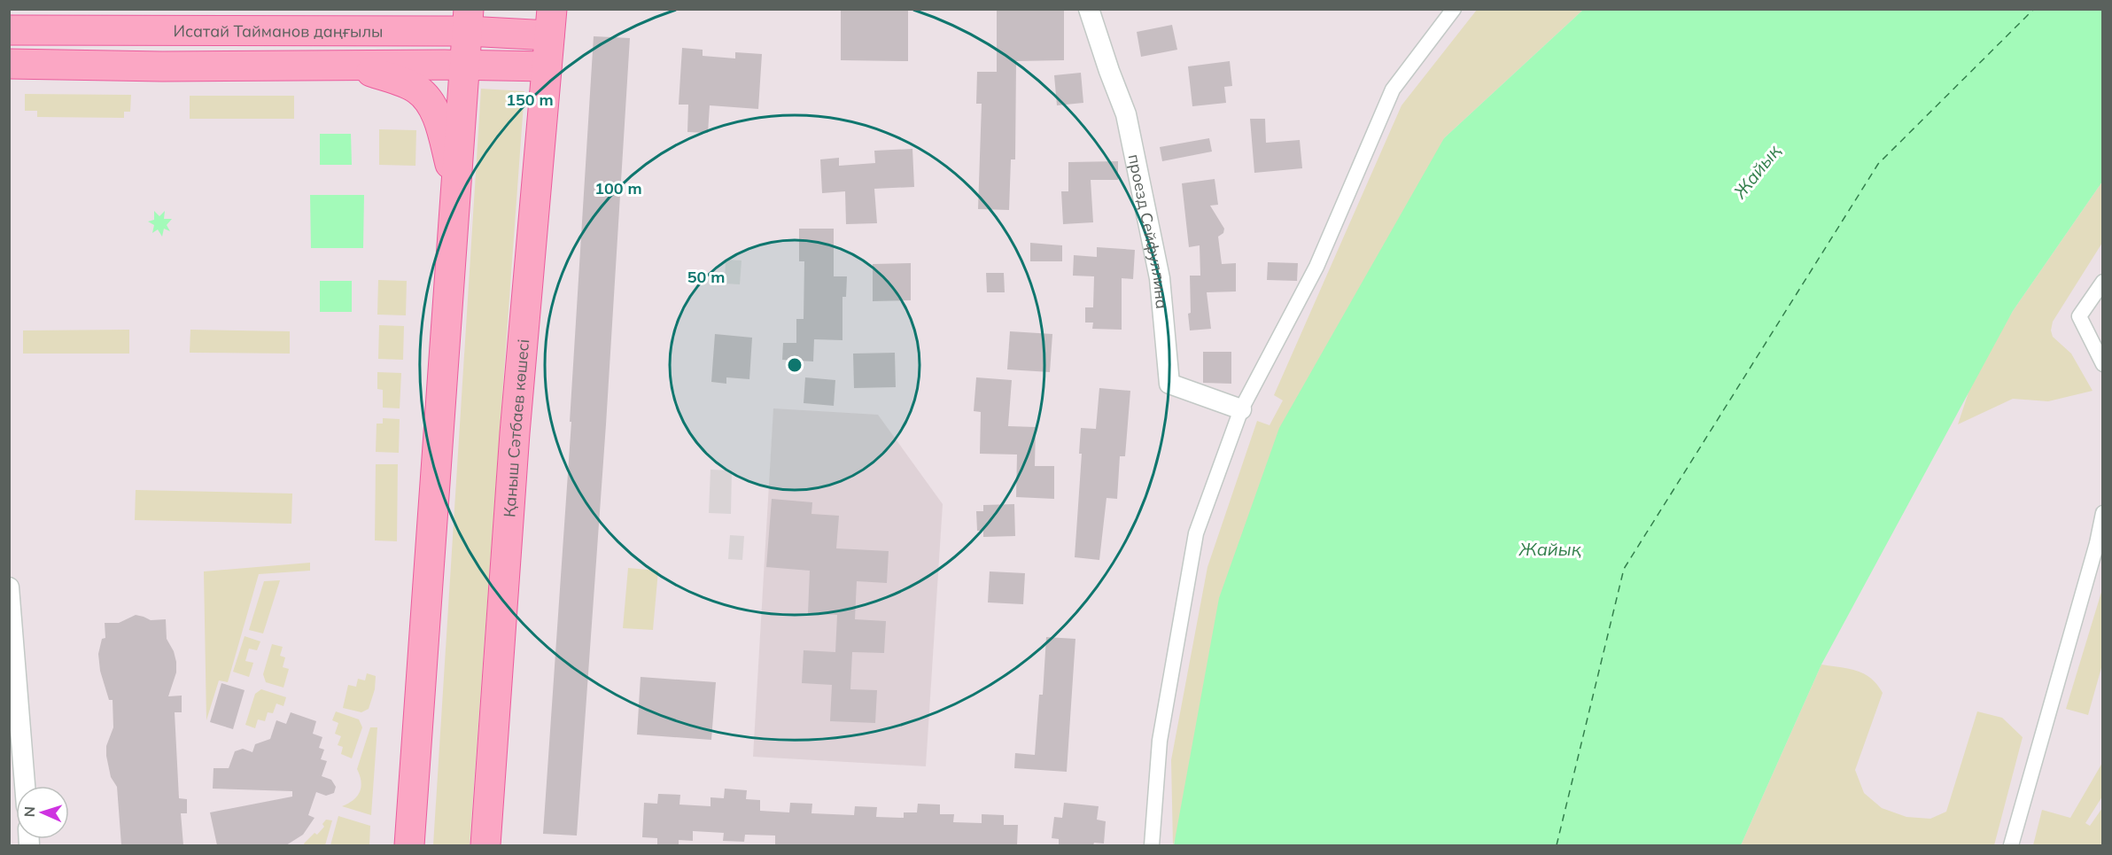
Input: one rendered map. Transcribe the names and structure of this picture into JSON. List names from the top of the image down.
{
  "streets": {
    "main road": ["Исатай Тайманов даңғылы", "Қаныш Сәтбаев көшесі"],
    "street": ["проезд Сейфуллина"]
  },
  "crossings": [
    ["Исатай Тайманов даңғылы", "Қаныш Сәтбаев көшесі"]
  ],
  "water": ["Жайық"],
  "north": "left",
  "rings": ["150 m", "100 m", "50 m"]
}
